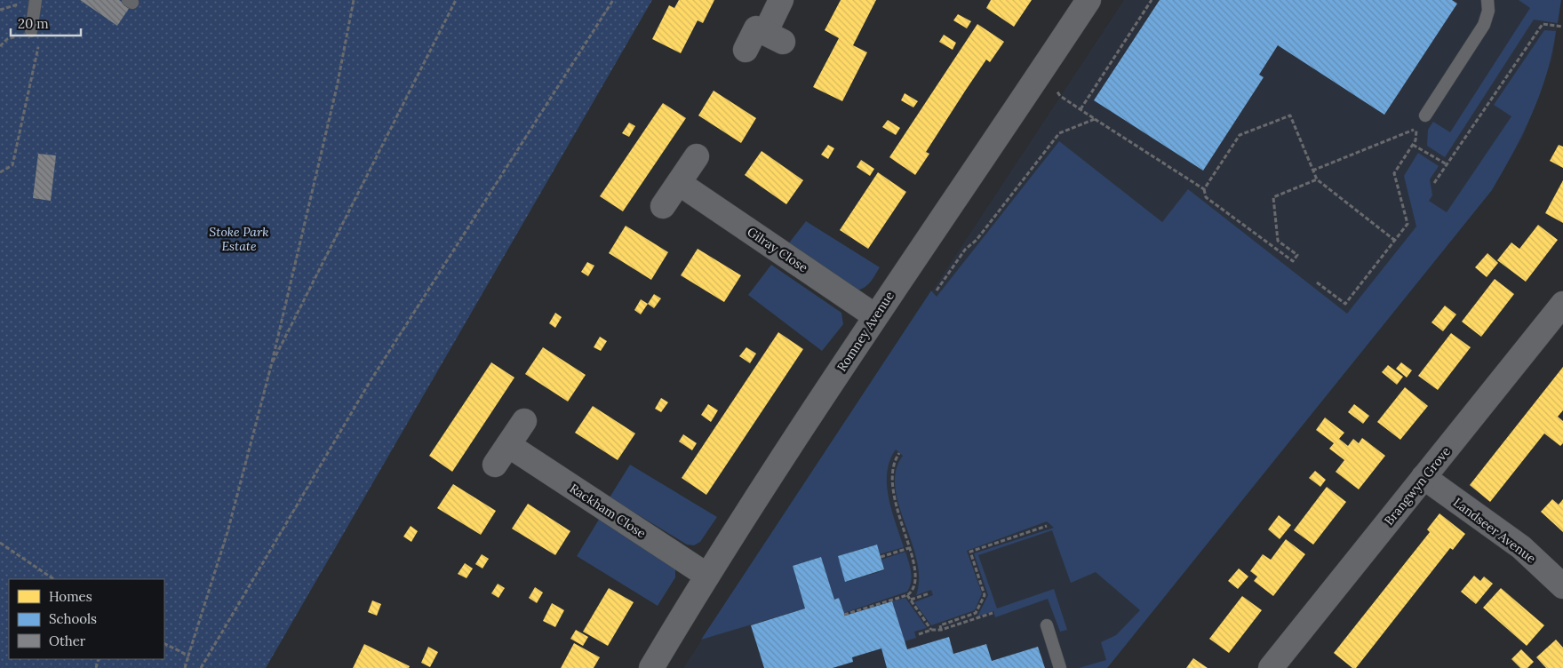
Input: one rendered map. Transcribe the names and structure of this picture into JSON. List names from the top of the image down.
{
  "streets": {
    "street": [
      "Gilray Close",
      "Romney Avenue",
      "Brangwyn Grove",
      "Rackham Close",
      "Landseer Avenue"
    ]
  },
  "crossings": [
    ["Gilray Close", "Romney Avenue"],
    ["Romney Avenue", "Rackham Close"],
    ["Brangwyn Grove", "Landseer Avenue"]
  ],
  "parks": ["Stoke Park Estate"],
  "legend": ["Homes", "Schools", "Other"],
  "scale_bar": "20 m"
}
